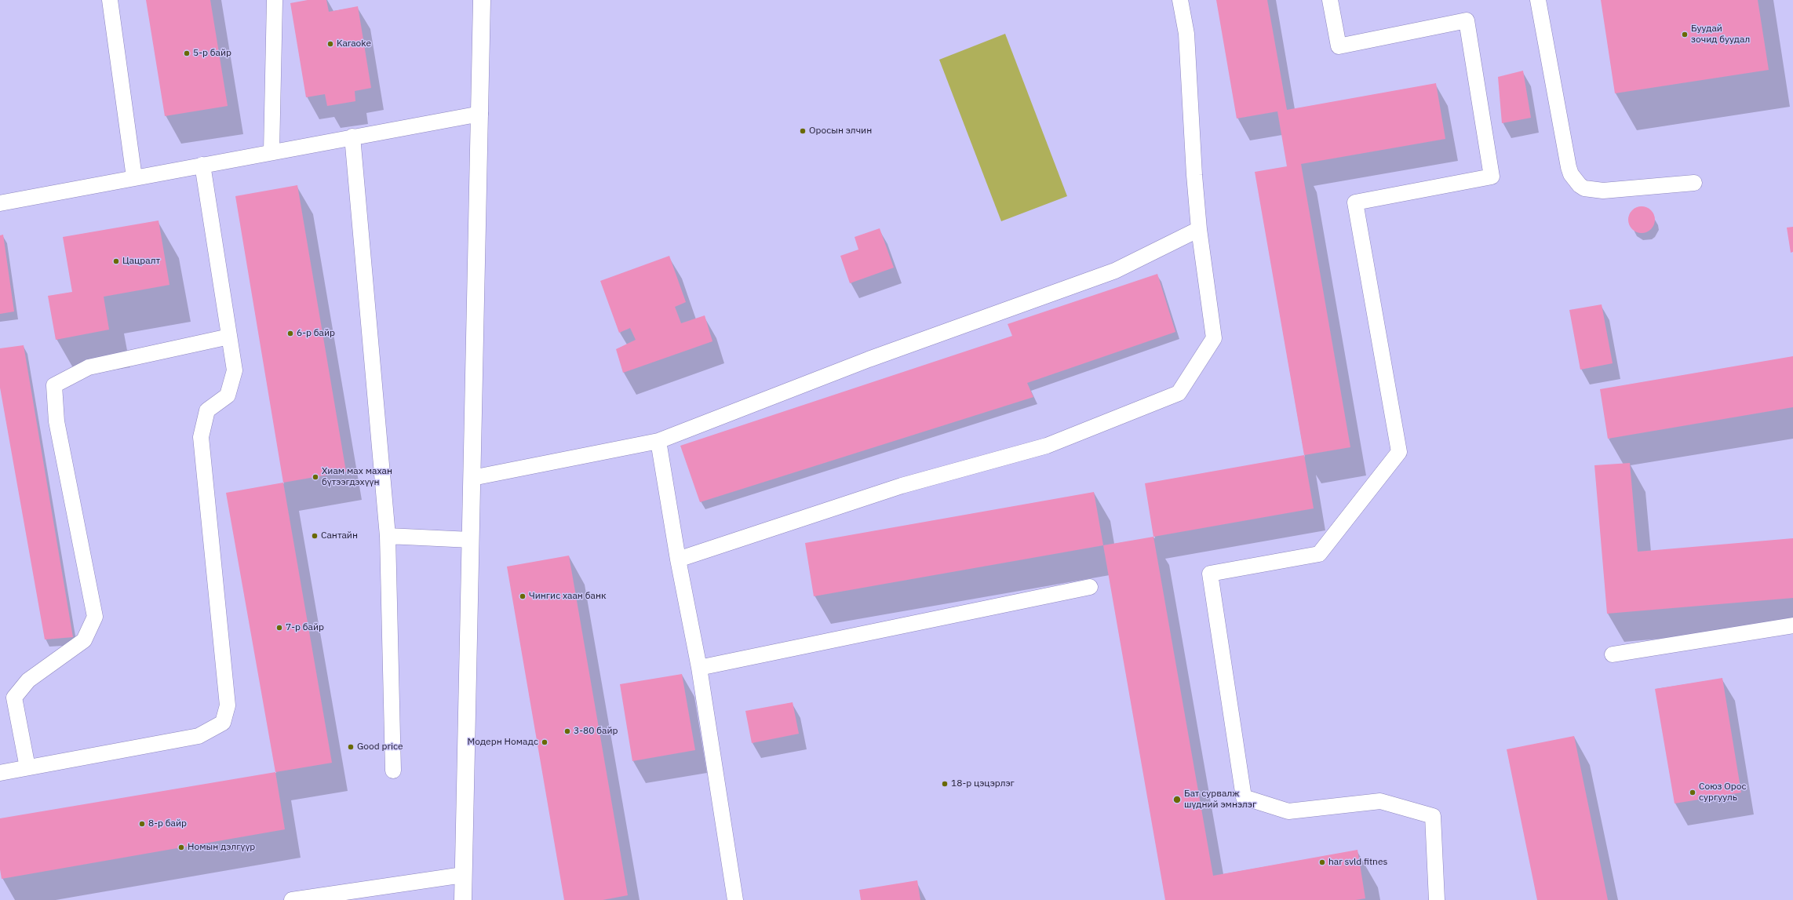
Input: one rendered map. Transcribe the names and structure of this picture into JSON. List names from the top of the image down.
{
  "places": [
    "Буудай зочид буудал",
    "Karaoke",
    "5-р байр",
    "Оросын элчин",
    "Цацралт",
    "6-р байр",
    "Хиам мах махан бүтээгдэхүүн",
    "Сантайн",
    "Чингис хаан банк",
    "7-р байр",
    "3-80 байр",
    "Модерн Номадс",
    "Good price",
    "18-р цэцэрлэг",
    "Союз Орос сургууль",
    "Бат сурвалж шүдний эмнэлэг",
    "8-р байр",
    "Номын дэлгүүр",
    "har svld fitnes"
  ]
}
